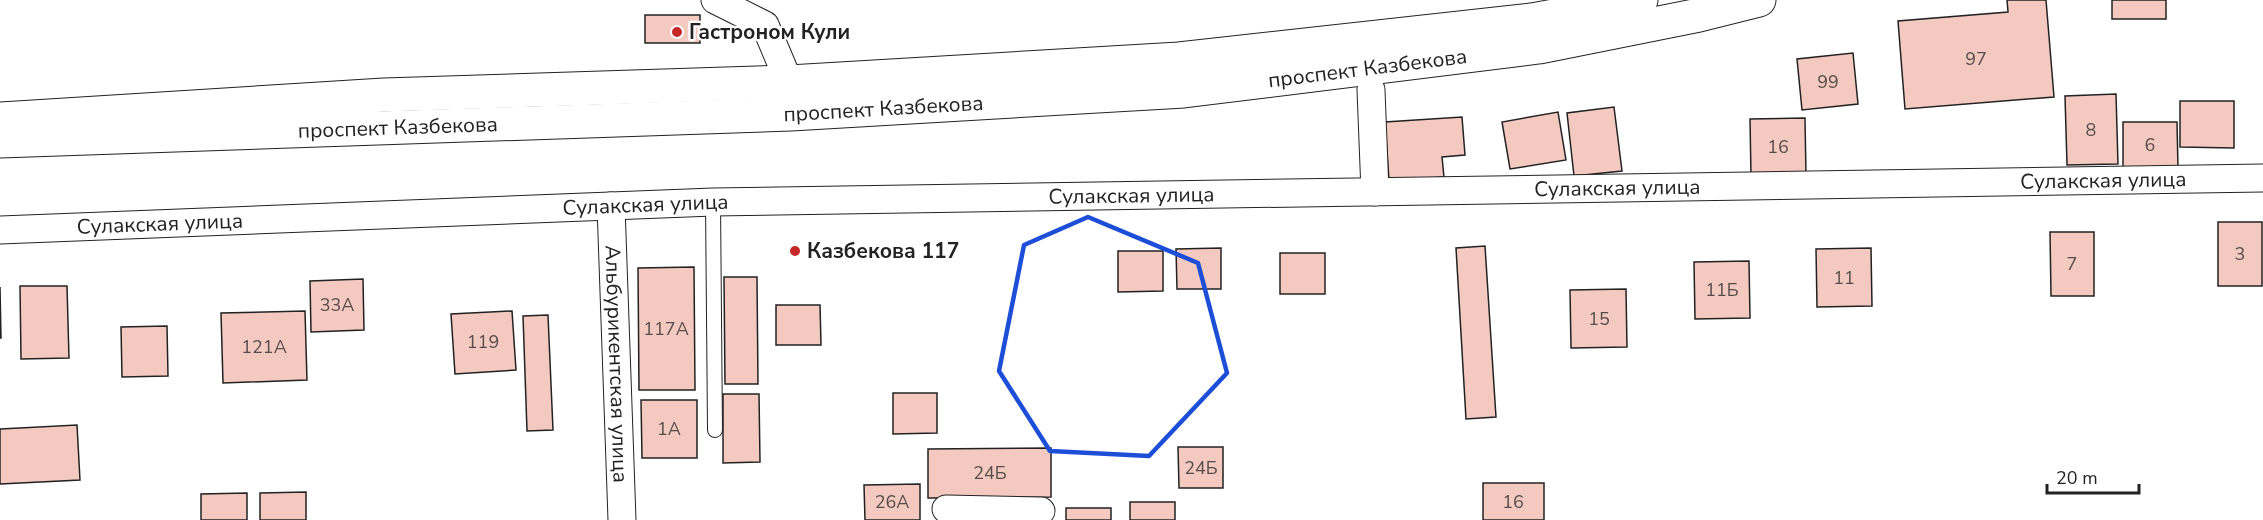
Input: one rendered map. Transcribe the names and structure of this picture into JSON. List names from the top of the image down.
{
  "streets": {
    "highway": ["проспект Казбекова"],
    "street": ["Сулакская улица", "Альбурикентская улица"]
  },
  "crossings": [
    ["Сулакская улица", "Альбурикентская улица"]
  ],
  "places": ["Гастроном Кули", "Казбекова 117"],
  "house_numbers": [
    "97",
    "99",
    "8",
    "6",
    "16",
    "3",
    "7",
    "11",
    "11Б",
    "33А",
    "15",
    "117А",
    "119",
    "121А",
    "1А",
    "24Б",
    "24Б",
    "26А",
    "16"
  ],
  "scale_bar": "20 m"
}
